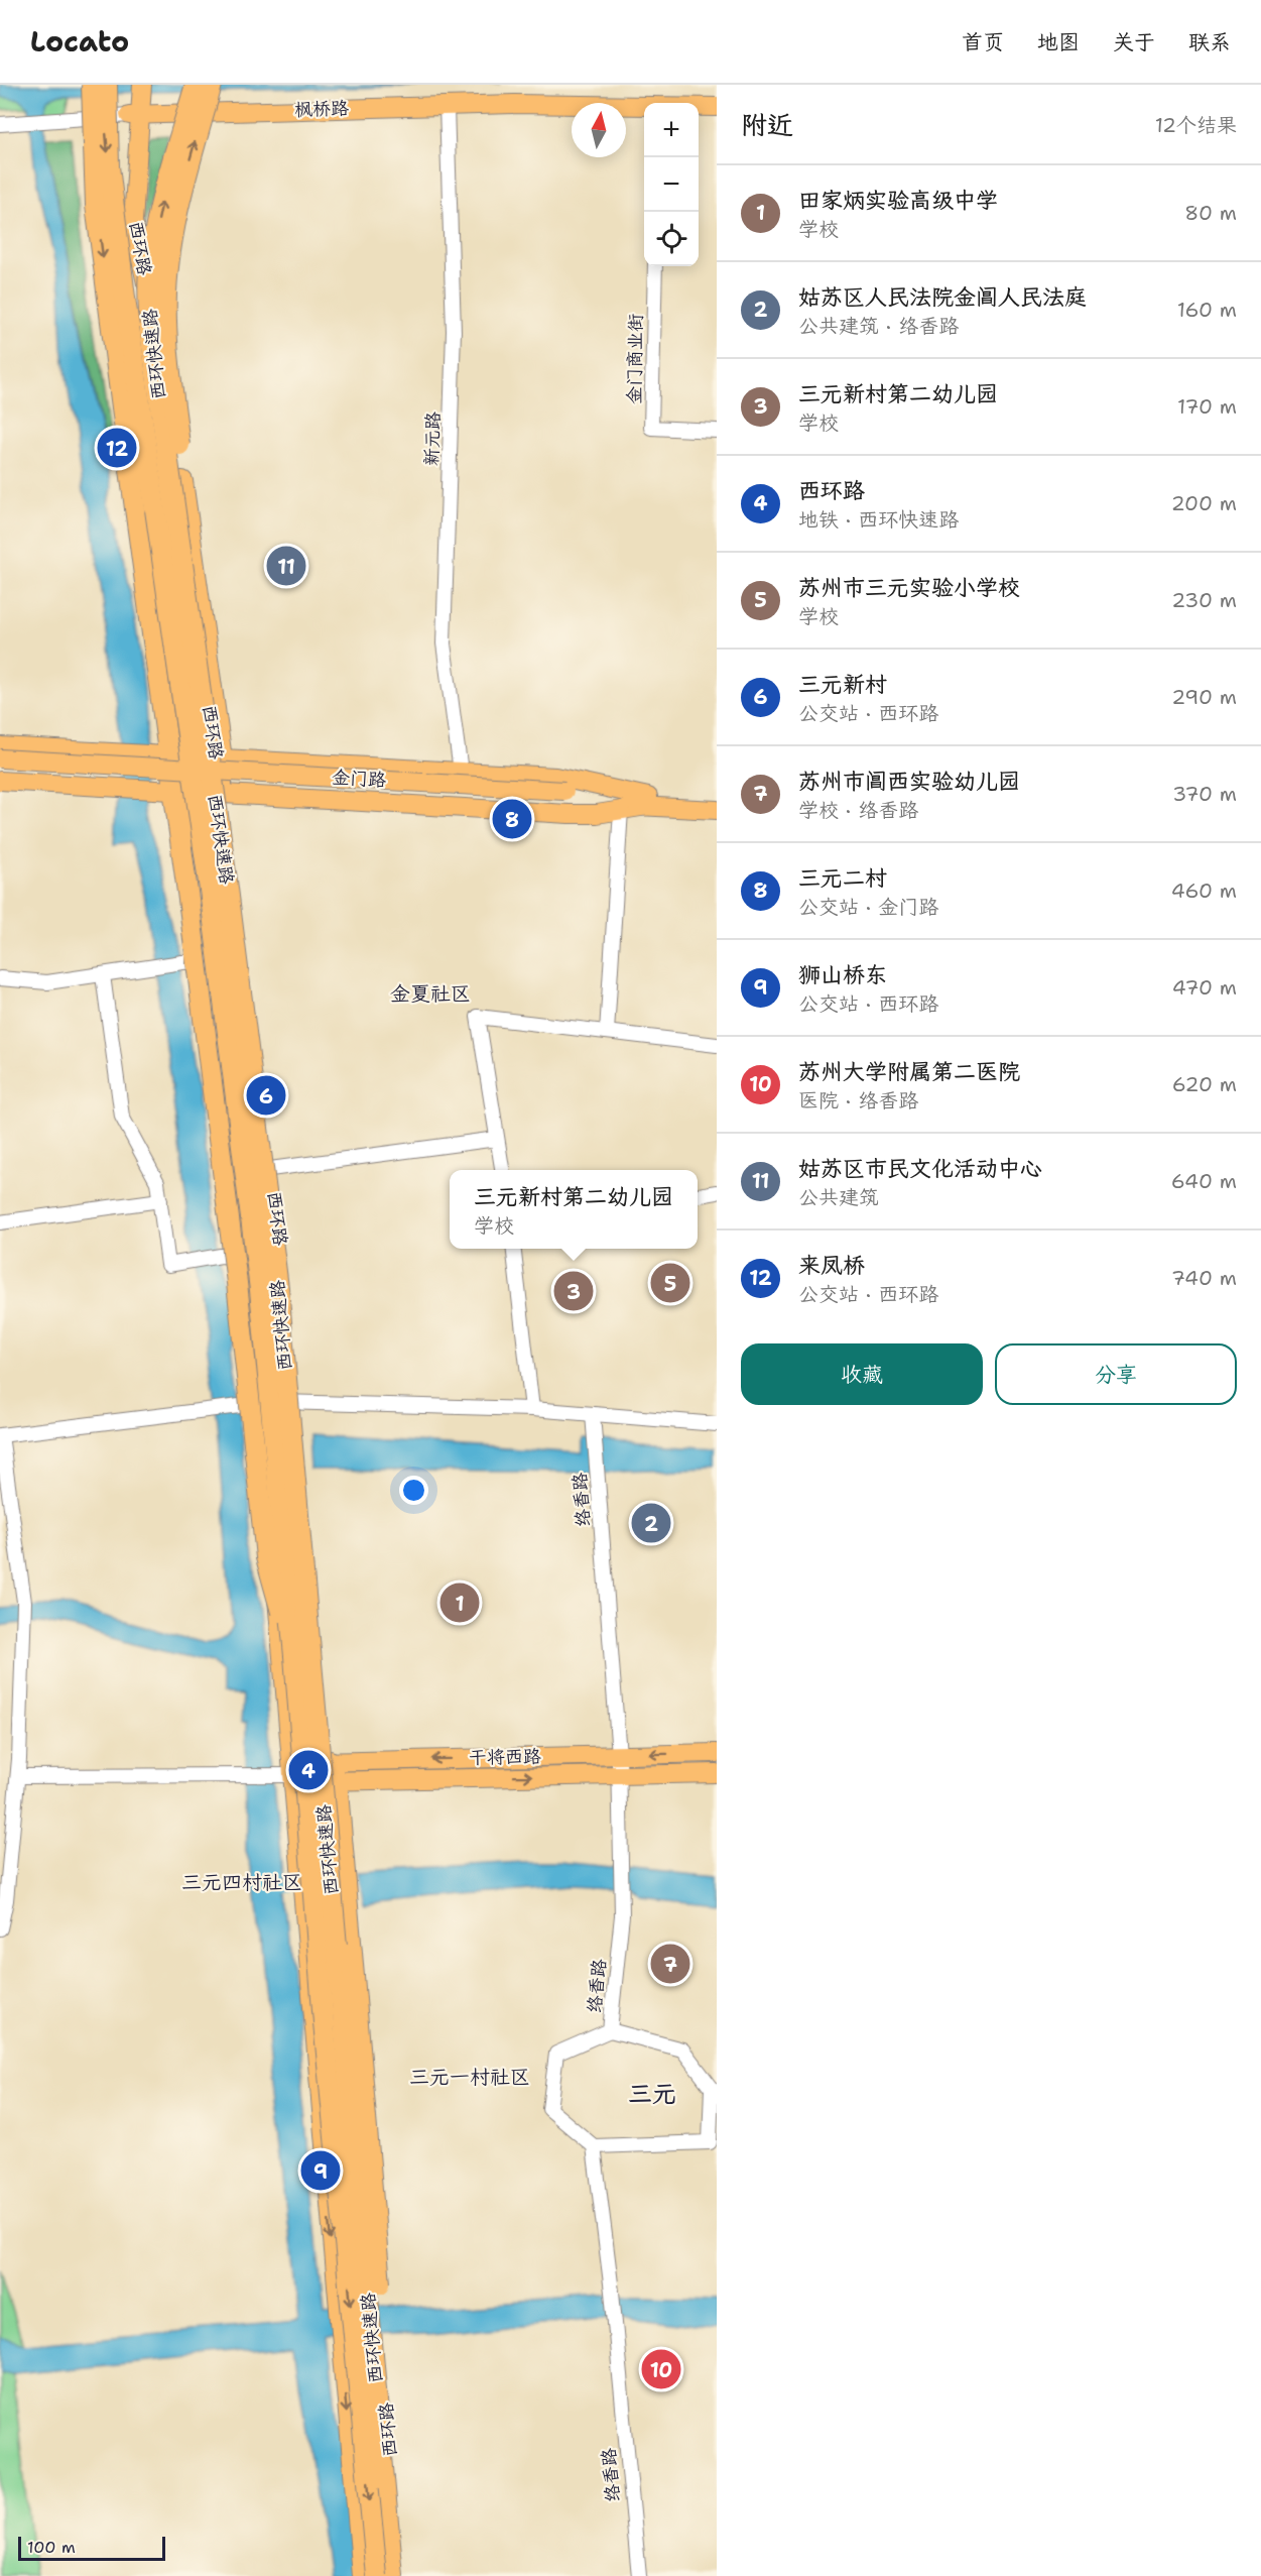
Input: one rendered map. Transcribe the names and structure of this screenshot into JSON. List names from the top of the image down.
{
  "streets": {
    "highway": ["西环快速路"],
    "main road": [
      "枫桥路",
      "西环路",
      "金门路",
      "干将西路"
    ],
    "street": ["金门商业街", "新元路", "络香路"]
  },
  "crossings": [
    ["枫桥路", "西环路"],
    ["枫桥路", "新元路"],
    ["西环路", "干将西路"],
    ["络香路", "干将西路"]
  ],
  "districts": [
    "金夏社区",
    "三元四村社区",
    "三元一村社区",
    "三元"
  ],
  "scale_bar": "100 m",
  "north": "top",
  "page": {
    "header": "Locato",
    "nav": [
      "首页",
      "地图",
      "关于",
      "联系"
    ],
    "heading": ["附近", "12个结果"],
    "map_buttons": ["+", "−"],
    "list": [
      {
        "mark": "1",
        "name": "田家炳实验高级中学",
        "note": "学校",
        "value": "80 m"
      },
      {
        "mark": "2",
        "name": "姑苏区人民法院金阊人民法庭",
        "note": "公共建筑 · 络香路",
        "value": "160 m"
      },
      {
        "mark": "3",
        "name": "三元新村第二幼儿园",
        "note": "学校",
        "value": "170 m"
      },
      {
        "mark": "4",
        "name": "西环路",
        "note": "地铁 · 西环快速路",
        "value": "200 m"
      },
      {
        "mark": "5",
        "name": "苏州市三元实验小学校",
        "note": "学校",
        "value": "230 m"
      },
      {
        "mark": "6",
        "name": "三元新村",
        "note": "公交站 · 西环路",
        "value": "290 m"
      },
      {
        "mark": "7",
        "name": "苏州市阊西实验幼儿园",
        "note": "学校 · 络香路",
        "value": "370 m"
      },
      {
        "mark": "8",
        "name": "三元二村",
        "note": "公交站 · 金门路",
        "value": "460 m"
      },
      {
        "mark": "9",
        "name": "狮山桥东",
        "note": "公交站 · 西环路",
        "value": "470 m"
      },
      {
        "mark": "10",
        "name": "苏州大学附属第二医院",
        "note": "医院 · 络香路",
        "value": "620 m"
      },
      {
        "mark": "11",
        "name": "姑苏区市民文化活动中心",
        "note": "公共建筑",
        "value": "640 m"
      },
      {
        "mark": "12",
        "name": "来凤桥",
        "note": "公交站 · 西环路",
        "value": "740 m"
      }
    ],
    "pins": [
      "12",
      "11",
      "8",
      "6",
      "5",
      "3",
      "2",
      "1",
      "4",
      "7",
      "9",
      "10"
    ],
    "popup": ["三元新村第二幼儿园", "学校"],
    "buttons": ["收藏", "分享"],
    "scale": "100 m"
  }
}
